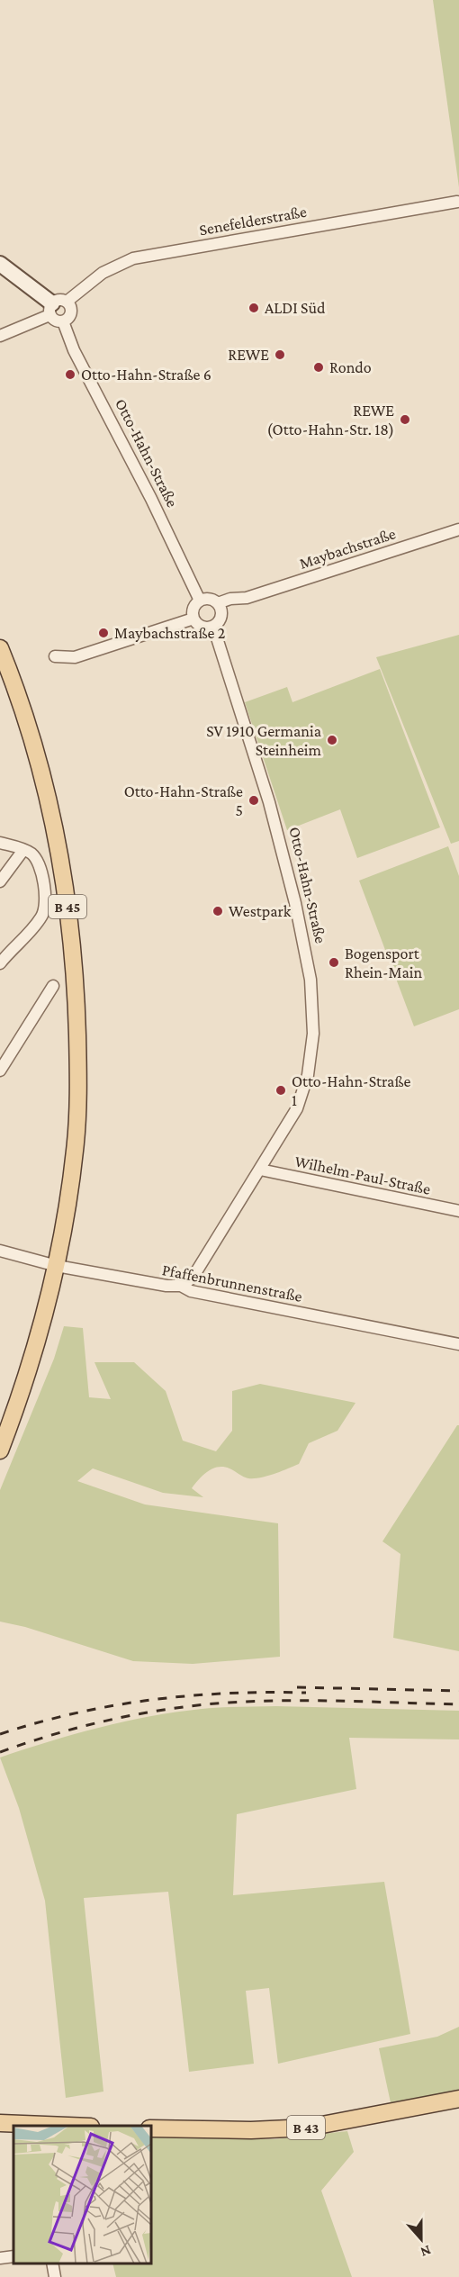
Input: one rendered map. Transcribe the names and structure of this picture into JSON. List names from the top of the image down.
{
  "streets": {
    "main road": ["B 45", "B 43"],
    "street": [
      "Senefelderstraße",
      "Otto-Hahn-Straße",
      "Maybachstraße",
      "Wilhelm-Paul-Straße",
      "Pfaffenbrunnenstraße"
    ]
  },
  "crossings": [
    ["Otto-Hahn-Straße", "Maybachstraße"],
    ["Otto-Hahn-Straße", "Wilhelm-Paul-Straße"],
    ["Otto-Hahn-Straße", "Pfaffenbrunnenstraße"],
    ["B 45", "Pfaffenbrunnenstraße"]
  ],
  "places": [
    "ALDI Süd",
    "REWE",
    "Rondo",
    "Otto-Hahn-Straße 6",
    "REWE (Otto-Hahn-Str. 18)",
    "Maybachstraße 2",
    "SV 1910 Germania Steinheim",
    "Otto-Hahn-Straße 5",
    "Westpark",
    "Bogensport Rhein-Main",
    "Otto-Hahn-Straße 1"
  ],
  "north": "bottom"
}
